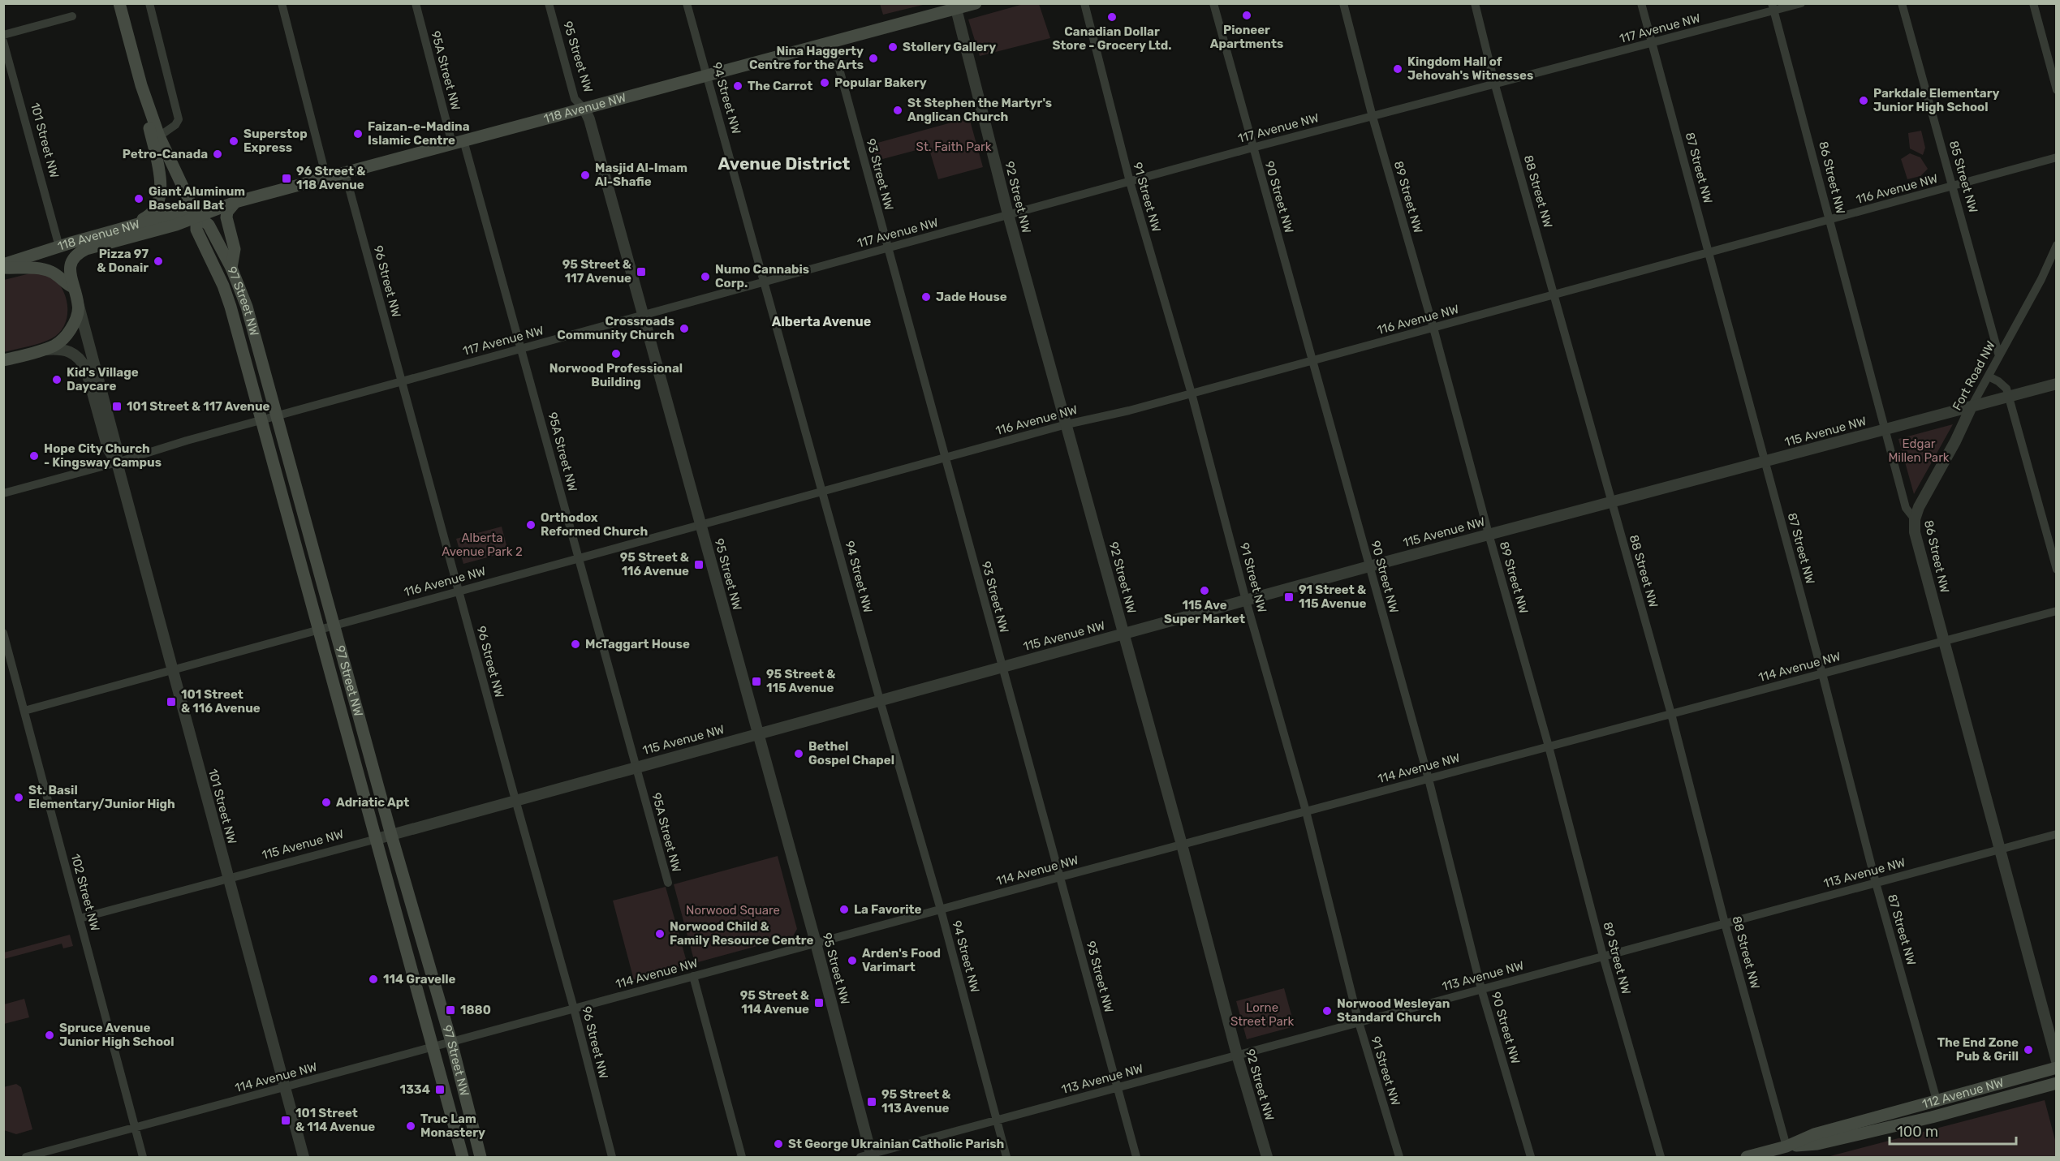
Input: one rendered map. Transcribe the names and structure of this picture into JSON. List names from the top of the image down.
{
  "streets": {
    "main road": ["118 Avenue NW", "97 Street NW", "112 Avenue NW"],
    "street": [
      "117 Avenue NW",
      "95 Street NW",
      "95A Street NW",
      "94 Street NW",
      "101 Street NW",
      "87 Street NW",
      "93 Street NW",
      "85 Street NW",
      "86 Street NW",
      "116 Avenue NW",
      "88 Street NW",
      "92 Street NW",
      "91 Street NW",
      "90 Street NW",
      "89 Street NW",
      "96 Street NW",
      "Fort Road NW",
      "115 Avenue NW",
      "114 Avenue NW",
      "113 Avenue NW",
      "102 Street NW"
    ]
  },
  "crossings": [
    ["117 Avenue NW", "95 Street NW"],
    ["117 Avenue NW", "95A Street NW"],
    ["117 Avenue NW", "94 Street NW"],
    ["117 Avenue NW", "101 Street NW"],
    ["117 Avenue NW", "87 Street NW"],
    ["117 Avenue NW", "93 Street NW"],
    ["117 Avenue NW", "86 Street NW"],
    ["117 Avenue NW", "88 Street NW"],
    ["117 Avenue NW", "92 Street NW"],
    ["117 Avenue NW", "91 Street NW"],
    ["117 Avenue NW", "90 Street NW"],
    ["117 Avenue NW", "89 Street NW"],
    ["117 Avenue NW", "96 Street NW"],
    ["117 Avenue NW", "97 Street NW"],
    ["95 Street NW", "118 Avenue NW"],
    ["95 Street NW", "116 Avenue NW"],
    ["95 Street NW", "115 Avenue NW"],
    ["95 Street NW", "114 Avenue NW"],
    ["95 Street NW", "113 Avenue NW"],
    ["95A Street NW", "118 Avenue NW"],
    ["95A Street NW", "116 Avenue NW"],
    ["95A Street NW", "115 Avenue NW"],
    ["94 Street NW", "118 Avenue NW"],
    ["94 Street NW", "116 Avenue NW"],
    ["94 Street NW", "115 Avenue NW"],
    ["94 Street NW", "114 Avenue NW"],
    ["94 Street NW", "113 Avenue NW"],
    ["118 Avenue NW", "101 Street NW"],
    ["118 Avenue NW", "93 Street NW"],
    ["118 Avenue NW", "92 Street NW"],
    ["118 Avenue NW", "96 Street NW"],
    ["118 Avenue NW", "97 Street NW"],
    ["101 Street NW", "116 Avenue NW"],
    ["101 Street NW", "115 Avenue NW"],
    ["101 Street NW", "114 Avenue NW"],
    ["87 Street NW", "116 Avenue NW"],
    ["87 Street NW", "115 Avenue NW"],
    ["87 Street NW", "114 Avenue NW"],
    ["87 Street NW", "113 Avenue NW"],
    ["87 Street NW", "112 Avenue NW"],
    ["93 Street NW", "116 Avenue NW"],
    ["93 Street NW", "115 Avenue NW"],
    ["93 Street NW", "114 Avenue NW"],
    ["93 Street NW", "113 Avenue NW"],
    ["85 Street NW", "116 Avenue NW"],
    ["85 Street NW", "Fort Road NW"],
    ["86 Street NW", "116 Avenue NW"],
    ["86 Street NW", "Fort Road NW"],
    ["86 Street NW", "115 Avenue NW"],
    ["86 Street NW", "114 Avenue NW"],
    ["86 Street NW", "113 Avenue NW"],
    ["116 Avenue NW", "88 Street NW"],
    ["116 Avenue NW", "92 Street NW"],
    ["116 Avenue NW", "91 Street NW"],
    ["116 Avenue NW", "90 Street NW"],
    ["116 Avenue NW", "89 Street NW"],
    ["116 Avenue NW", "96 Street NW"],
    ["116 Avenue NW", "97 Street NW"],
    ["116 Avenue NW", "102 Street NW"],
    ["88 Street NW", "115 Avenue NW"],
    ["88 Street NW", "114 Avenue NW"],
    ["88 Street NW", "113 Avenue NW"],
    ["88 Street NW", "112 Avenue NW"],
    ["92 Street NW", "115 Avenue NW"],
    ["92 Street NW", "114 Avenue NW"],
    ["92 Street NW", "113 Avenue NW"],
    ["91 Street NW", "115 Avenue NW"],
    ["91 Street NW", "114 Avenue NW"],
    ["91 Street NW", "113 Avenue NW"],
    ["90 Street NW", "115 Avenue NW"],
    ["90 Street NW", "114 Avenue NW"],
    ["90 Street NW", "113 Avenue NW"],
    ["89 Street NW", "115 Avenue NW"],
    ["89 Street NW", "114 Avenue NW"],
    ["89 Street NW", "113 Avenue NW"],
    ["96 Street NW", "115 Avenue NW"],
    ["96 Street NW", "114 Avenue NW"],
    ["97 Street NW", "115 Avenue NW"],
    ["97 Street NW", "114 Avenue NW"],
    ["Fort Road NW", "115 Avenue NW"],
    ["115 Avenue NW", "102 Street NW"],
    ["114 Avenue NW", "102 Street NW"]
  ],
  "districts": ["Avenue District", "Alberta Avenue"],
  "parks": [
    "St. Faith Park",
    "Edgar Millen Park",
    "Alberta Avenue Park 2",
    "Norwood Square",
    "Lorne Street Park"
  ],
  "places": {
    "other": [
      "Pioneer Apartments",
      "Canadian Dollar Store - Grocery Ltd.",
      "Stollery Gallery",
      "Nina Haggerty Centre for the Arts",
      "Kingdom Hall of Jehovah's Witnesses",
      "Popular Bakery",
      "The Carrot",
      "Parkdale Elementary Junior High School",
      "St Stephen the Martyr's Anglican Church",
      "Faizan-e-Madina Islamic Centre",
      "Superstop Express",
      "Petro-Canada",
      "Masjid Al-Imam Al-Shafie",
      "Giant Aluminum Baseball Bat",
      "Pizza 97 & Donair",
      "Numo Cannabis Corp.",
      "Jade House",
      "Crossroads Community Church",
      "Norwood Professional Building",
      "Kid's Village Daycare",
      "Hope City Church - Kingsway Campus",
      "Orthodox Reformed Church",
      "115 Ave Super Market",
      "McTaggart House",
      "Bethel Gospel Chapel",
      "St. Basil Elementary/Junior High",
      "Adriatic Apt",
      "La Favorite",
      "Norwood Child & Family Resource Centre",
      "Arden's Food Varimart",
      "114 Gravelle",
      "Norwood Wesleyan Standard Church",
      "Spruce Avenue Junior High School",
      "The End Zone Pub & Grill",
      "Truc Lam Monastery",
      "St George Ukrainian Catholic Parish"
    ],
    "transit": [
      "96 Street & 118 Avenue",
      "95 Street & 117 Avenue",
      "101 Street & 117 Avenue",
      "95 Street & 116 Avenue",
      "91 Street & 115 Avenue",
      "95 Street & 115 Avenue",
      "101 Street & 116 Avenue",
      "95 Street & 114 Avenue",
      "1880",
      "1334",
      "95 Street & 113 Avenue",
      "101 Street & 114 Avenue"
    ]
  },
  "scale_bar": "100 m"
}
